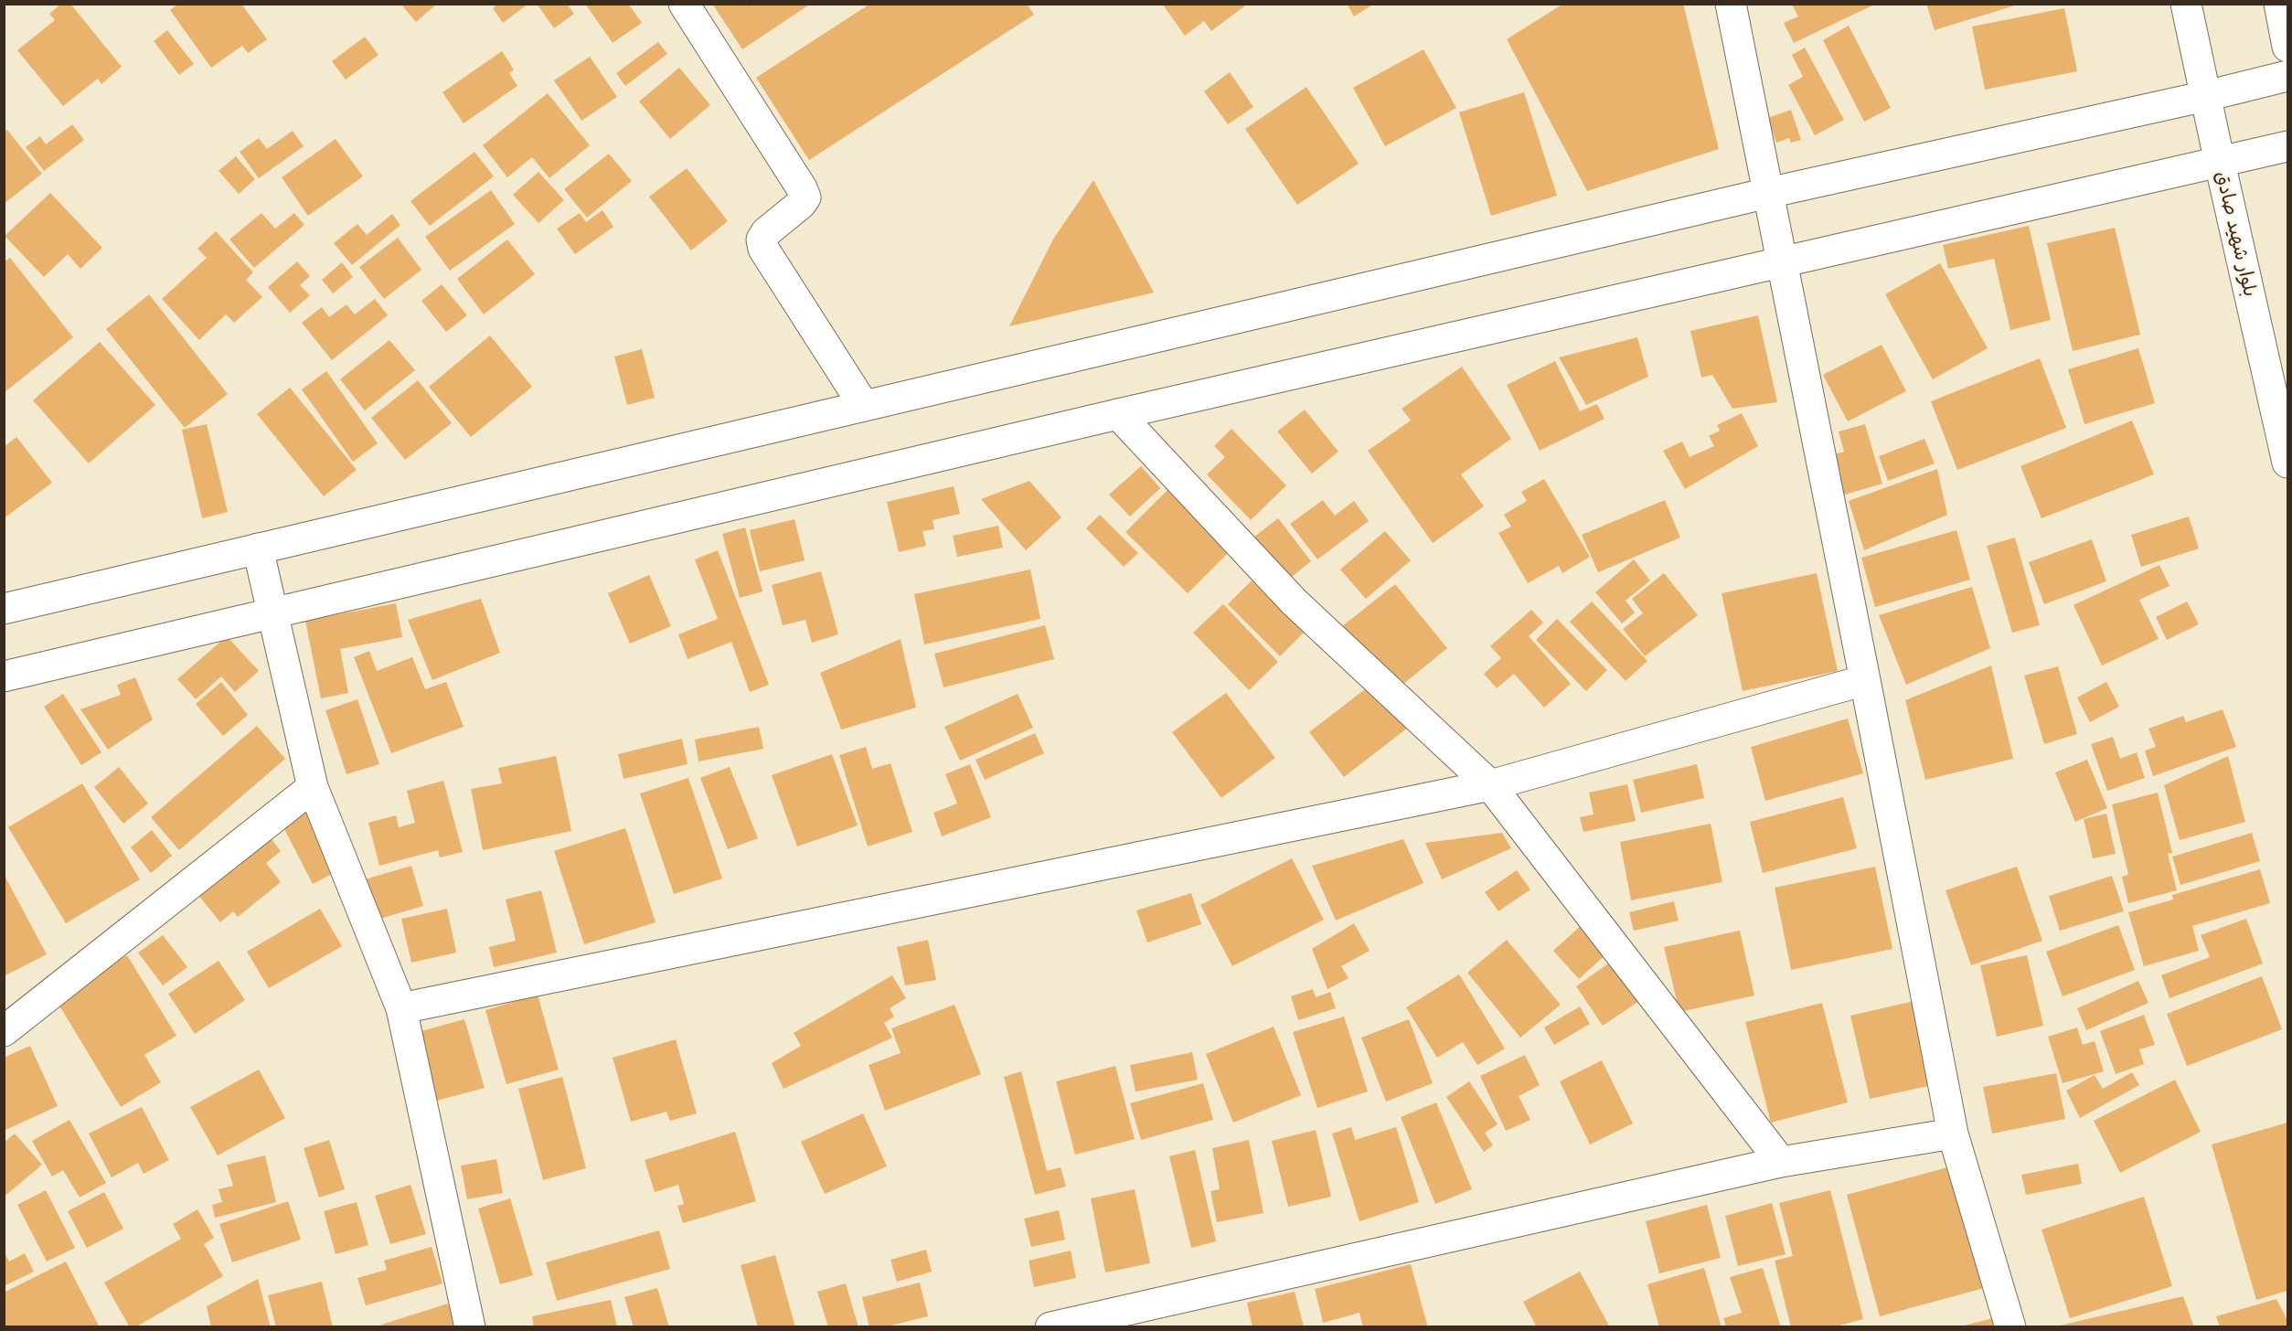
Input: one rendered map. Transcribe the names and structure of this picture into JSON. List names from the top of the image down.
{
  "streets": {
    "street": ["بلوار شهید صادق"]
  }
}
